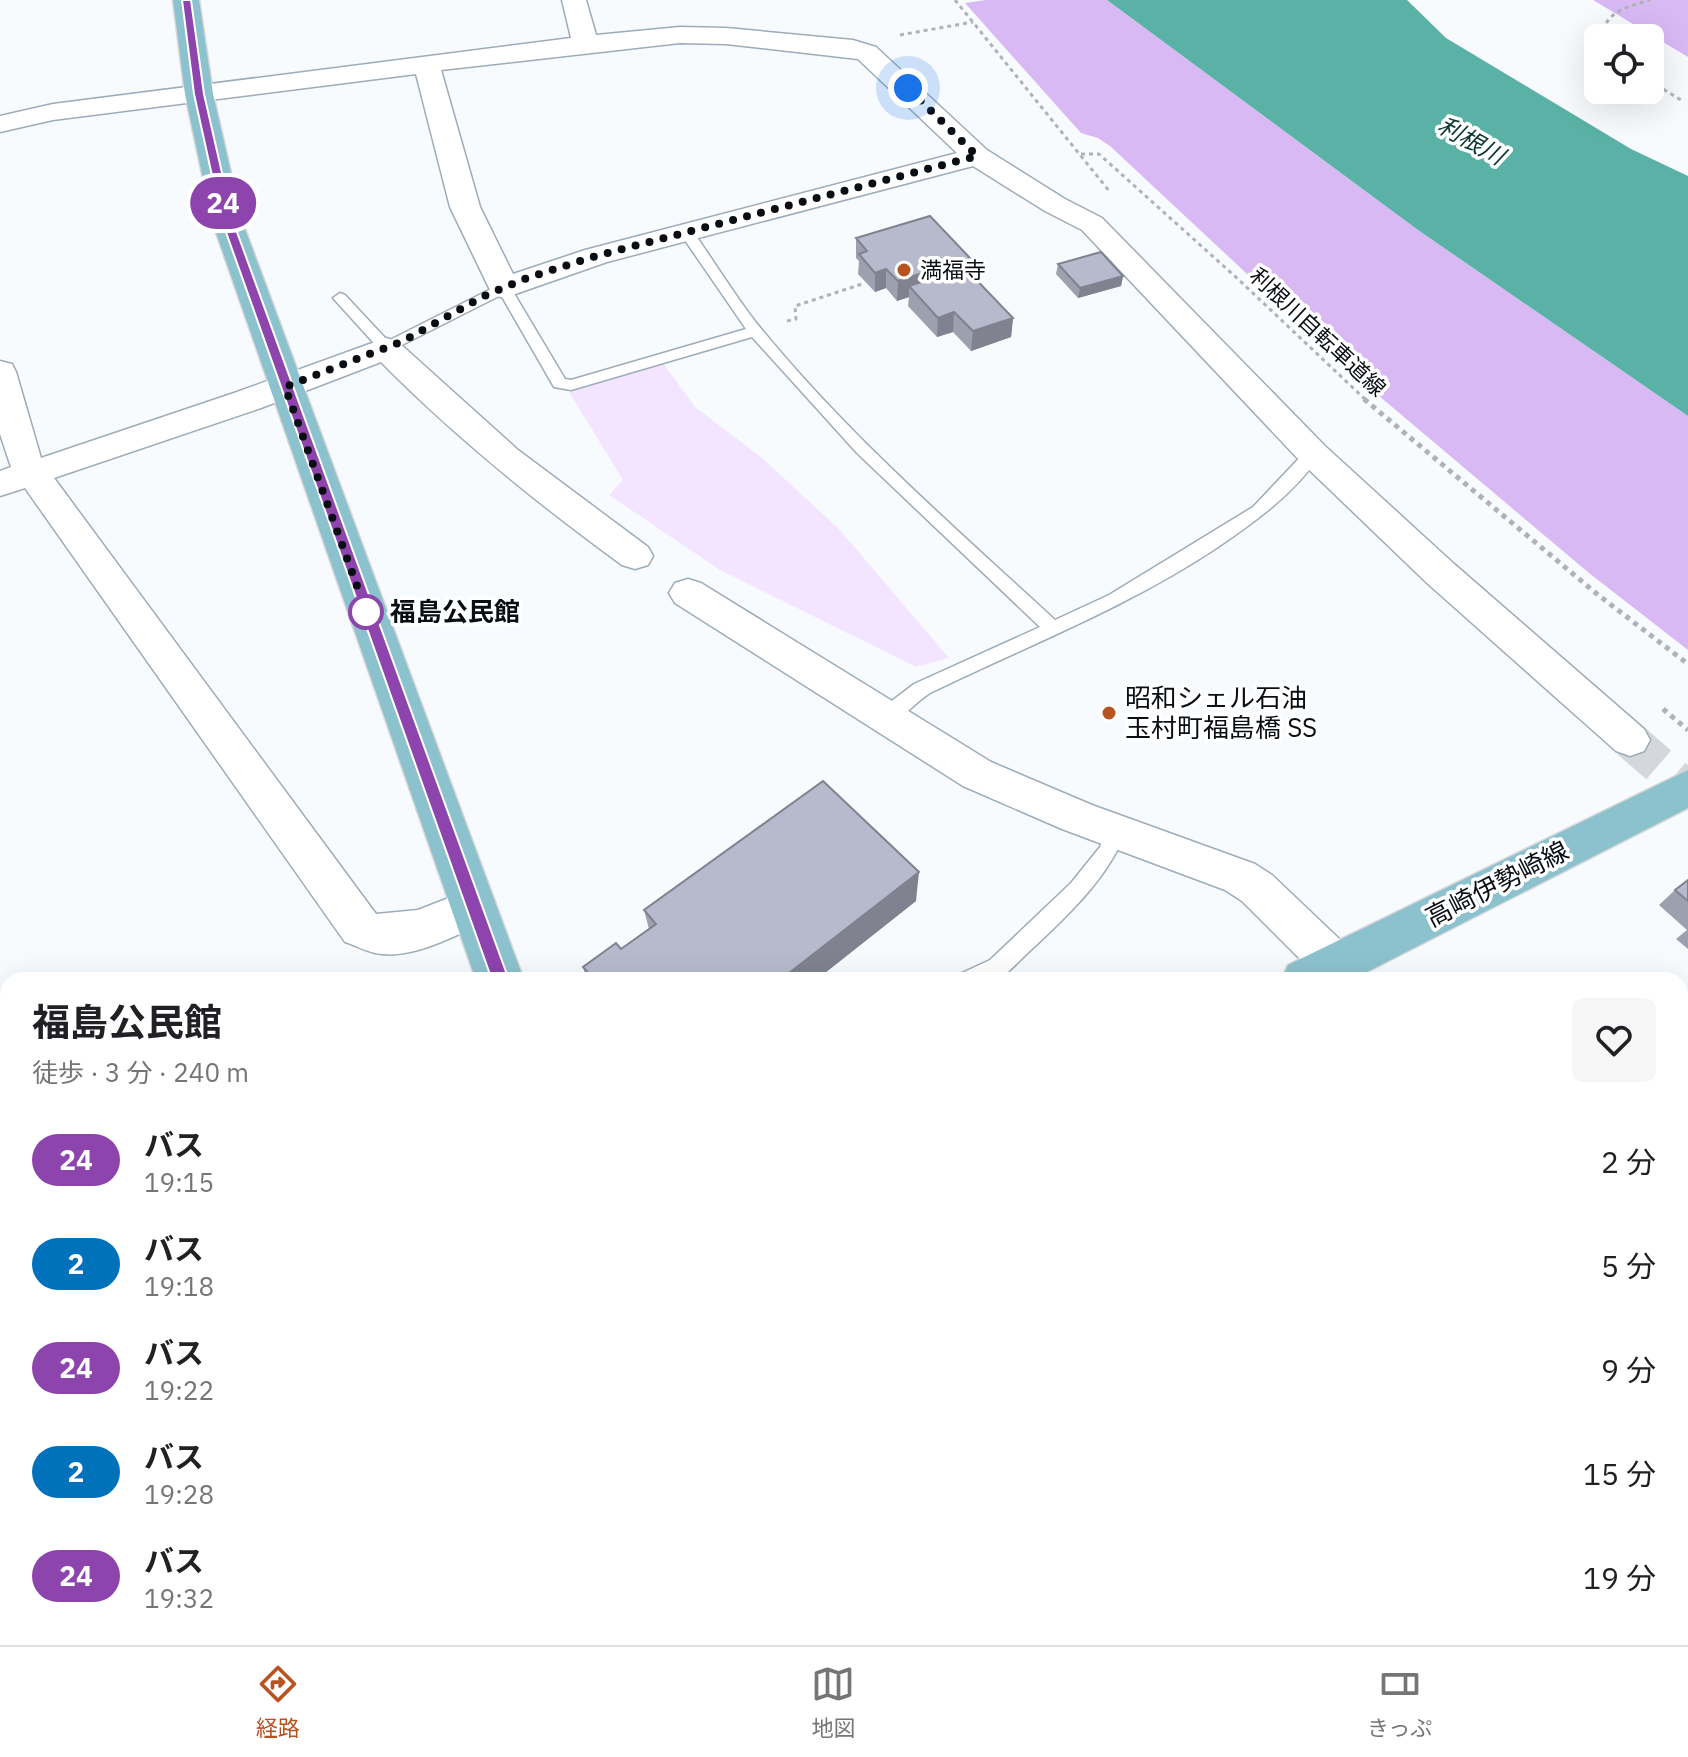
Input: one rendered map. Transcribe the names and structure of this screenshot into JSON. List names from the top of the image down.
{
  "streets": {
    "main road": ["高崎伊勢崎線"],
    "path": ["利根川自転車道線"]
  },
  "water": ["利根川"],
  "places": ["満福寺", "福島公民館", "昭和シェル石油 玉村町福島橋 SS"],
  "lines": ["bus line 24"],
  "page": {
    "on_map": "24",
    "heading": ["福島公民館", "徒歩 · 3 分 · 240 m"],
    "list": [
      {
        "mark": "24",
        "name": "バス",
        "note": "19:15",
        "value": "2 分"
      },
      {
        "mark": "2",
        "name": "バス",
        "note": "19:18",
        "value": "5 分"
      },
      {
        "mark": "24",
        "name": "バス",
        "note": "19:22",
        "value": "9 分"
      },
      {
        "mark": "2",
        "name": "バス",
        "note": "19:28",
        "value": "15 分"
      },
      {
        "mark": "24",
        "name": "バス",
        "note": "19:32",
        "value": "19 分"
      }
    ],
    "tabs": ["経路", "地図", "きっぷ"]
  }
}
